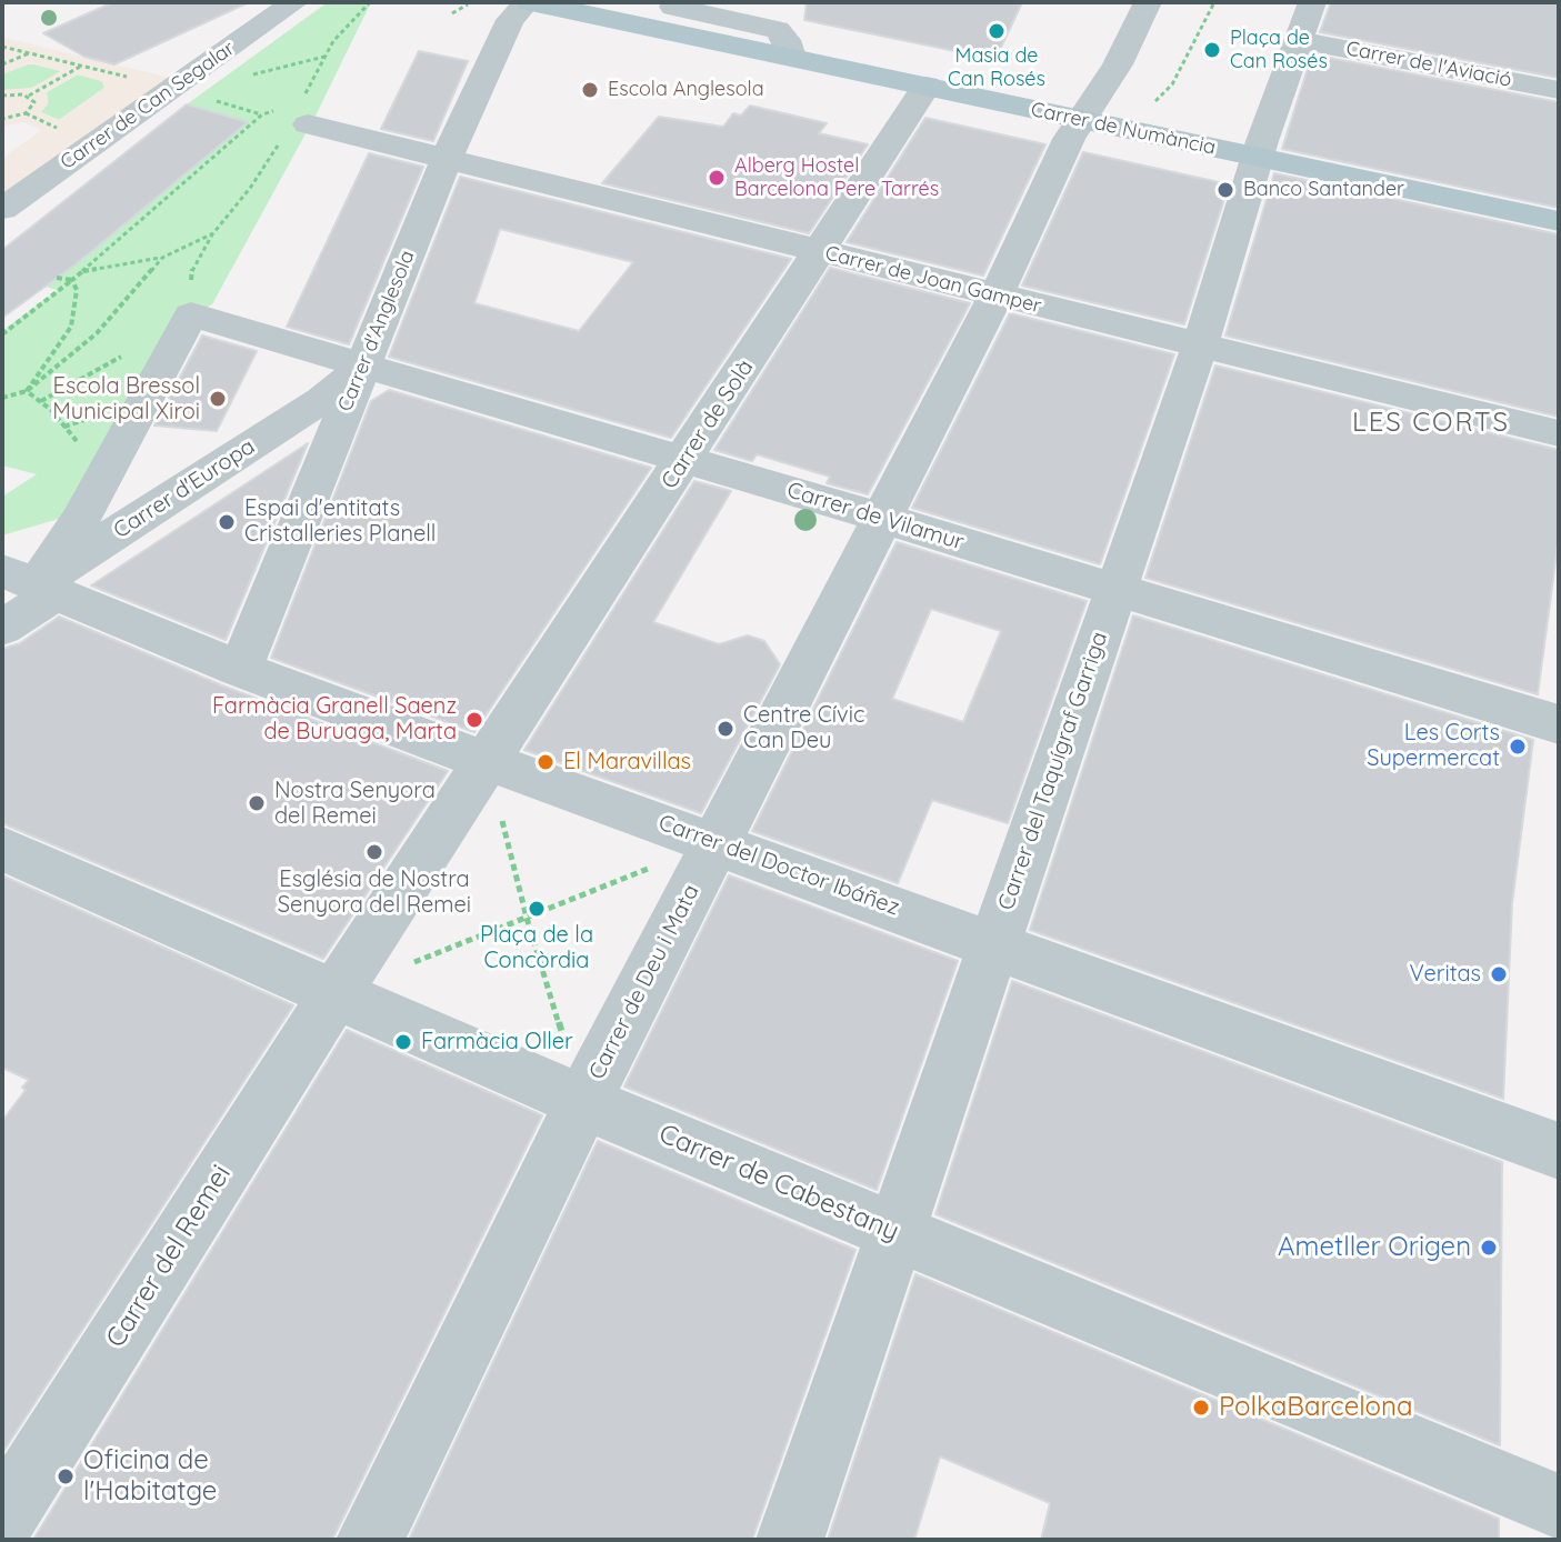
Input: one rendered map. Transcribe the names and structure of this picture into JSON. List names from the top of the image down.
{
  "streets": {
    "main road": ["Carrer de Numància"],
    "street": [
      "Carrer de l'Aviació",
      "Carrer de Can Segalar",
      "Carrer de Joan Gamper",
      "Carrer d'Anglesola",
      "Carrer de Solà",
      "Carrer d'Europa",
      "Carrer de Vilamur",
      "Carrer del Taquígraf Garriga",
      "Carrer del Doctor Ibáñez",
      "Carrer de Deu i Mata",
      "Carrer de Cabestany",
      "Carrer del Remei"
    ]
  },
  "crossings": [
    ["Carrer de l'Aviació", "Carrer del Taquígraf Garriga"],
    ["Carrer de Numància", "Carrer d'Anglesola"],
    ["Carrer de Numància", "Carrer de Solà"],
    ["Carrer de Numància", "Carrer del Taquígraf Garriga"],
    ["Carrer de Numància", "Carrer de Deu i Mata"],
    ["Carrer de Joan Gamper", "Carrer d'Anglesola"],
    ["Carrer de Joan Gamper", "Carrer de Solà"],
    ["Carrer de Joan Gamper", "Carrer del Taquígraf Garriga"],
    ["Carrer de Joan Gamper", "Carrer de Deu i Mata"],
    ["Carrer d'Anglesola", "Carrer d'Europa"],
    ["Carrer d'Anglesola", "Carrer de Vilamur"],
    ["Carrer d'Anglesola", "Carrer del Doctor Ibáñez"],
    ["Carrer de Solà", "Carrer de Vilamur"],
    ["Carrer de Solà", "Carrer del Doctor Ibáñez"],
    ["Carrer d'Europa", "Carrer de Vilamur"],
    ["Carrer d'Europa", "Carrer del Doctor Ibáñez"],
    ["Carrer de Vilamur", "Carrer del Taquígraf Garriga"],
    ["Carrer de Vilamur", "Carrer de Deu i Mata"],
    ["Carrer del Taquígraf Garriga", "Carrer del Doctor Ibáñez"],
    ["Carrer del Taquígraf Garriga", "Carrer de Cabestany"],
    ["Carrer del Doctor Ibáñez", "Carrer de Deu i Mata"],
    ["Carrer de Deu i Mata", "Carrer de Cabestany"],
    ["Carrer de Cabestany", "Carrer del Remei"]
  ],
  "districts": ["LES CORTS"],
  "places": [
    "Masia de Can Rosés",
    "Plaça de Can Rosés",
    "Escola Anglesola",
    "Alberg Hostel Barcelona Pere Tarrés",
    "Banco Santander",
    "Escola Bressol Municipal Xiroi",
    "Espai d'entitats Cristalleries Planell",
    "Farmàcia Granell Saenz de Buruaga, Marta",
    "Centre Cívic Can Deu",
    "Les Corts Supermercat",
    "El Maravillas",
    "Nostra Senyora del Remei",
    "Església de Nostra Senyora del Remei",
    "Plaça de la Concòrdia",
    "Veritas",
    "Farmàcia Oller",
    "Ametller Origen",
    "PolkaBarcelona",
    "Oficina de l'Habitatge"
  ]
}
